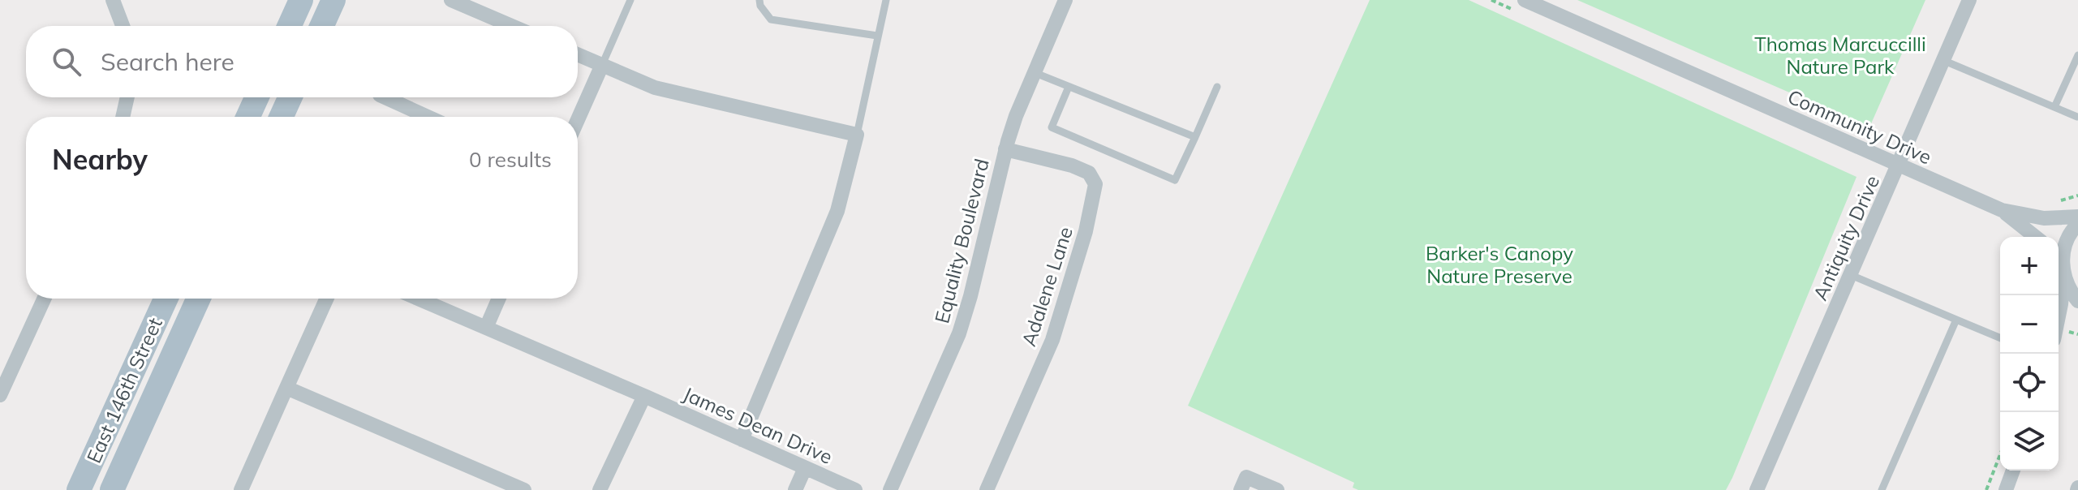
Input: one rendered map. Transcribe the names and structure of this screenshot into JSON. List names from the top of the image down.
{
  "streets": {
    "main road": ["East 146th Street"],
    "street": [
      "Community Drive",
      "Antiquity Drive",
      "Equality Boulevard",
      "Adalene Lane",
      "James Dean Drive"
    ]
  },
  "crossings": [
    ["Community Drive", "Antiquity Drive"],
    ["Equality Boulevard", "Adalene Lane"]
  ],
  "parks": ["Thomas Marcuccilli Nature Park", "Barker's Canopy Nature Preserve"],
  "page": {
    "search": "Search here",
    "heading": ["Nearby", "0 results"],
    "map_buttons": ["+", "−"]
  }
}
